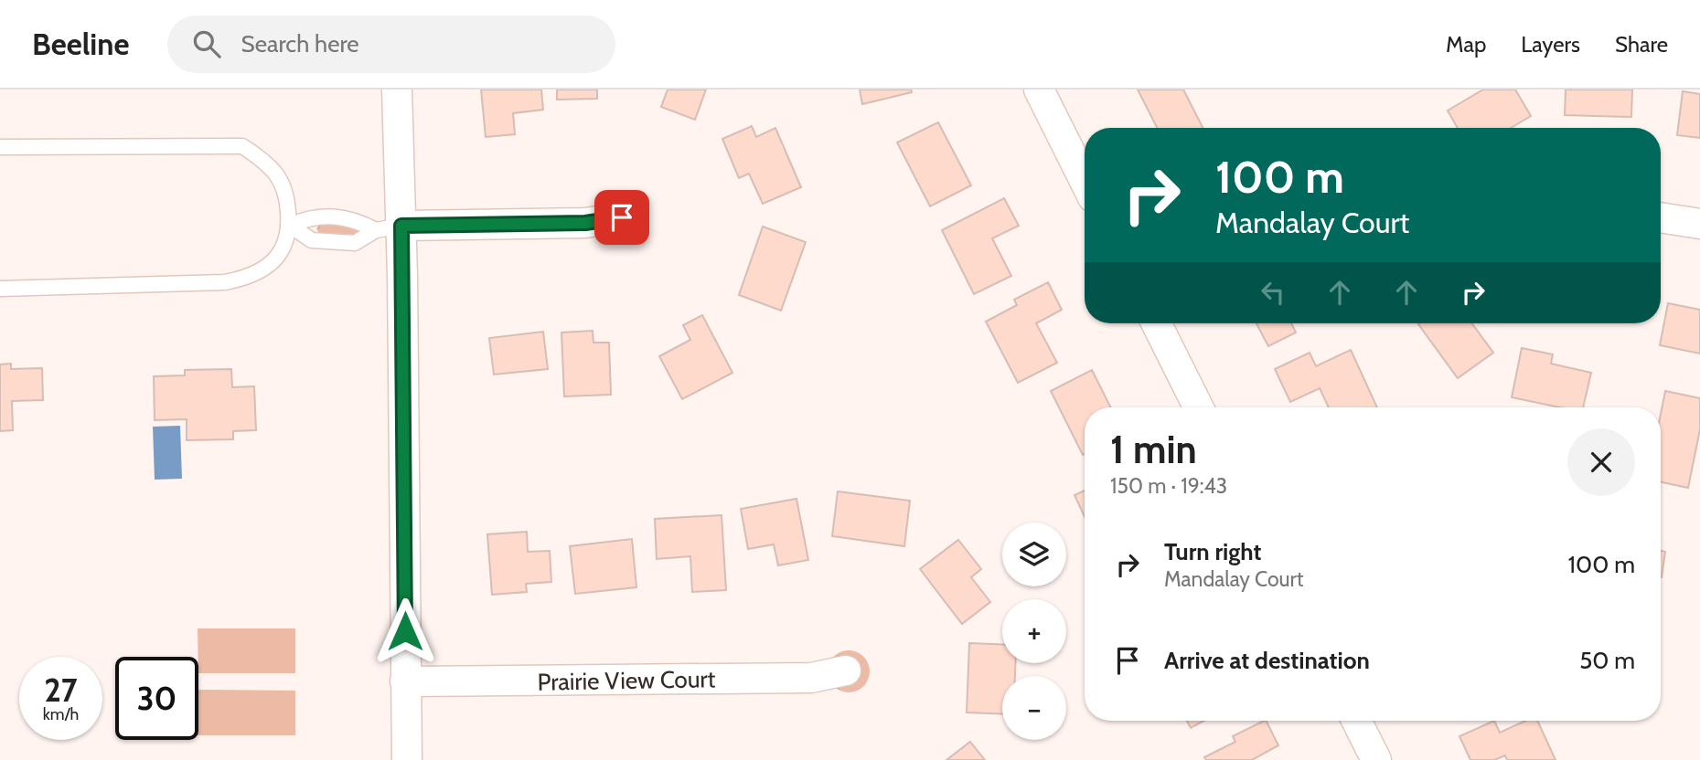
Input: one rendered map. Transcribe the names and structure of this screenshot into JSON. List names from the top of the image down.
{
  "streets": {
    "street": ["Prairie View Court"]
  },
  "page": {
    "header": "Beeline",
    "search": "Search here",
    "nav": ["Map", "Layers", "Share"],
    "turn": ["100 m", "Mandalay Court"],
    "heading": ["1 min", "150 m · 19:43"],
    "list": [
      {
        "name": "Turn right",
        "note": "Mandalay Court",
        "value": "100 m"
      },
      {
        "name": "Arrive at destination",
        "value": "50 m"
      }
    ],
    "map_buttons": ["+", "−"],
    "speed": "27 km/h",
    "limit": "30"
  }
}
